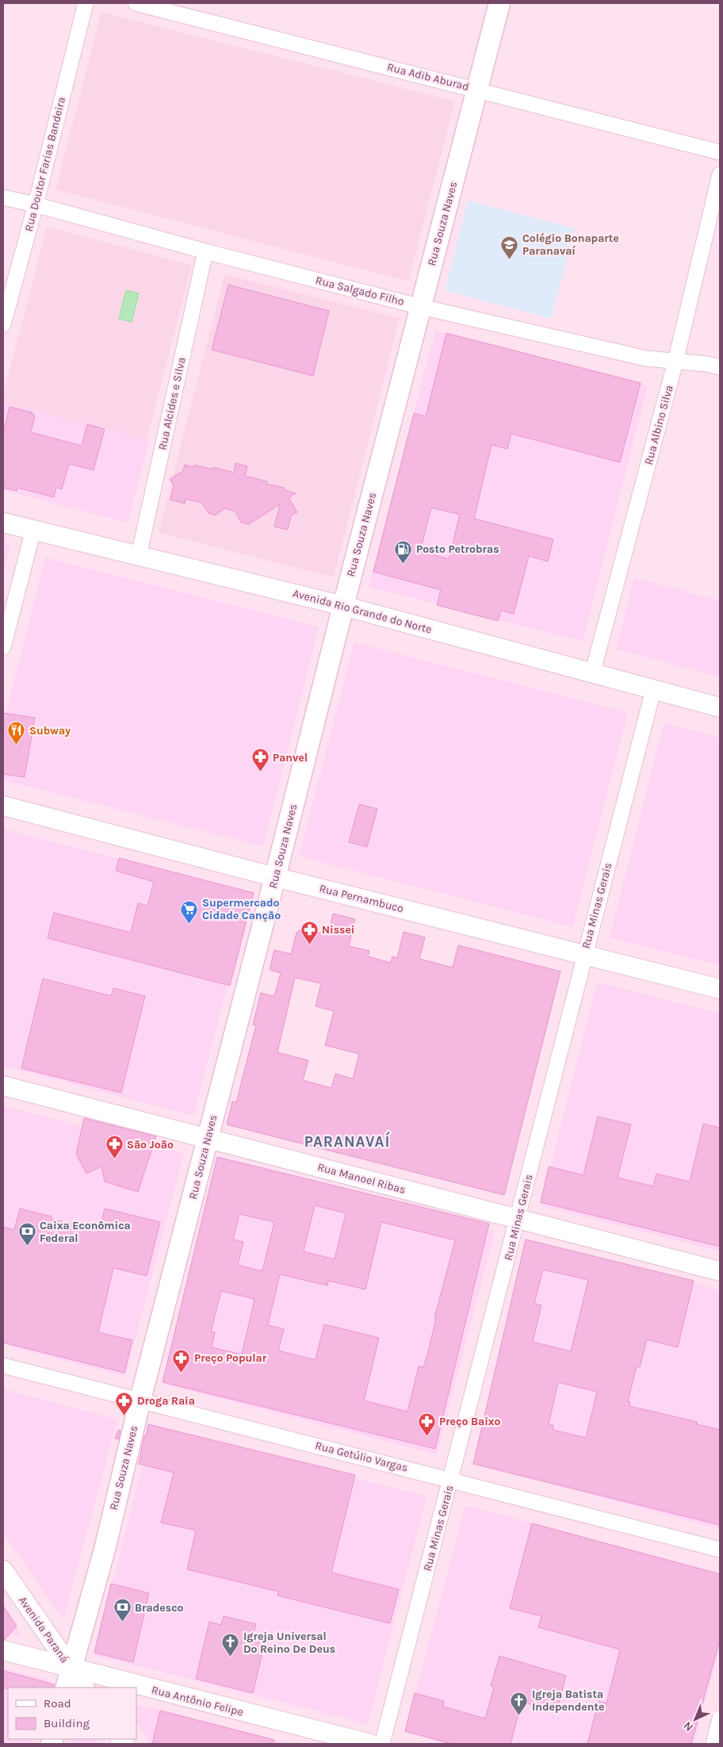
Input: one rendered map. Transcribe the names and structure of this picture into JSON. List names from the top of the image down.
{
  "streets": {
    "main road": ["Rua Souza Naves"],
    "street": [
      "Rua Adib Aburad",
      "Rua Doutor Farias Bandeira",
      "Rua Salgado Filho",
      "Rua Alcides e Silva",
      "Rua Albino Silva",
      "Avenida Rio Grande do Norte",
      "Rua Pernambuco",
      "Rua Minas Gerais",
      "Rua Manoel Ribas",
      "Rua Getúlio Vargas",
      "Avenida Paraná",
      "Rua Antônio Felipe"
    ]
  },
  "crossings": [
    ["Rua Adib Aburad", "Rua Souza Naves"],
    ["Rua Doutor Farias Bandeira", "Rua Salgado Filho"],
    ["Rua Souza Naves", "Rua Salgado Filho"],
    ["Rua Souza Naves", "Avenida Rio Grande do Norte"],
    ["Rua Souza Naves", "Rua Pernambuco"],
    ["Rua Souza Naves", "Rua Manoel Ribas"],
    ["Rua Souza Naves", "Rua Getúlio Vargas"],
    ["Rua Souza Naves", "Avenida Paraná"],
    ["Rua Souza Naves", "Rua Antônio Felipe"],
    ["Rua Salgado Filho", "Rua Alcides e Silva"],
    ["Rua Salgado Filho", "Rua Albino Silva"],
    ["Rua Alcides e Silva", "Avenida Rio Grande do Norte"],
    ["Rua Albino Silva", "Avenida Rio Grande do Norte"],
    ["Avenida Rio Grande do Norte", "Rua Minas Gerais"],
    ["Rua Pernambuco", "Rua Minas Gerais"],
    ["Rua Minas Gerais", "Rua Manoel Ribas"],
    ["Rua Minas Gerais", "Rua Getúlio Vargas"],
    ["Avenida Paraná", "Rua Antônio Felipe"]
  ],
  "districts": ["PARANAVAÍ"],
  "places": {
    "school or university": ["Colégio Bonaparte Paranavaí"],
    "fuel station": ["Posto Petrobras"],
    "restaurant": ["Subway"],
    "pharmacy": [
      "Panvel",
      "Nissei",
      "São João",
      "Preço Popular",
      "Droga Raia",
      "Preço Baixo"
    ],
    "supermarket": ["Supermercado Cidade Canção"],
    "bank": ["Caixa Econômica Federal", "Bradesco"],
    "church": ["Igreja Universal Do Reino De Deus", "Igreja Batista Independente"]
  },
  "legend": ["Road", "Building"],
  "north": "bottom left"
}
